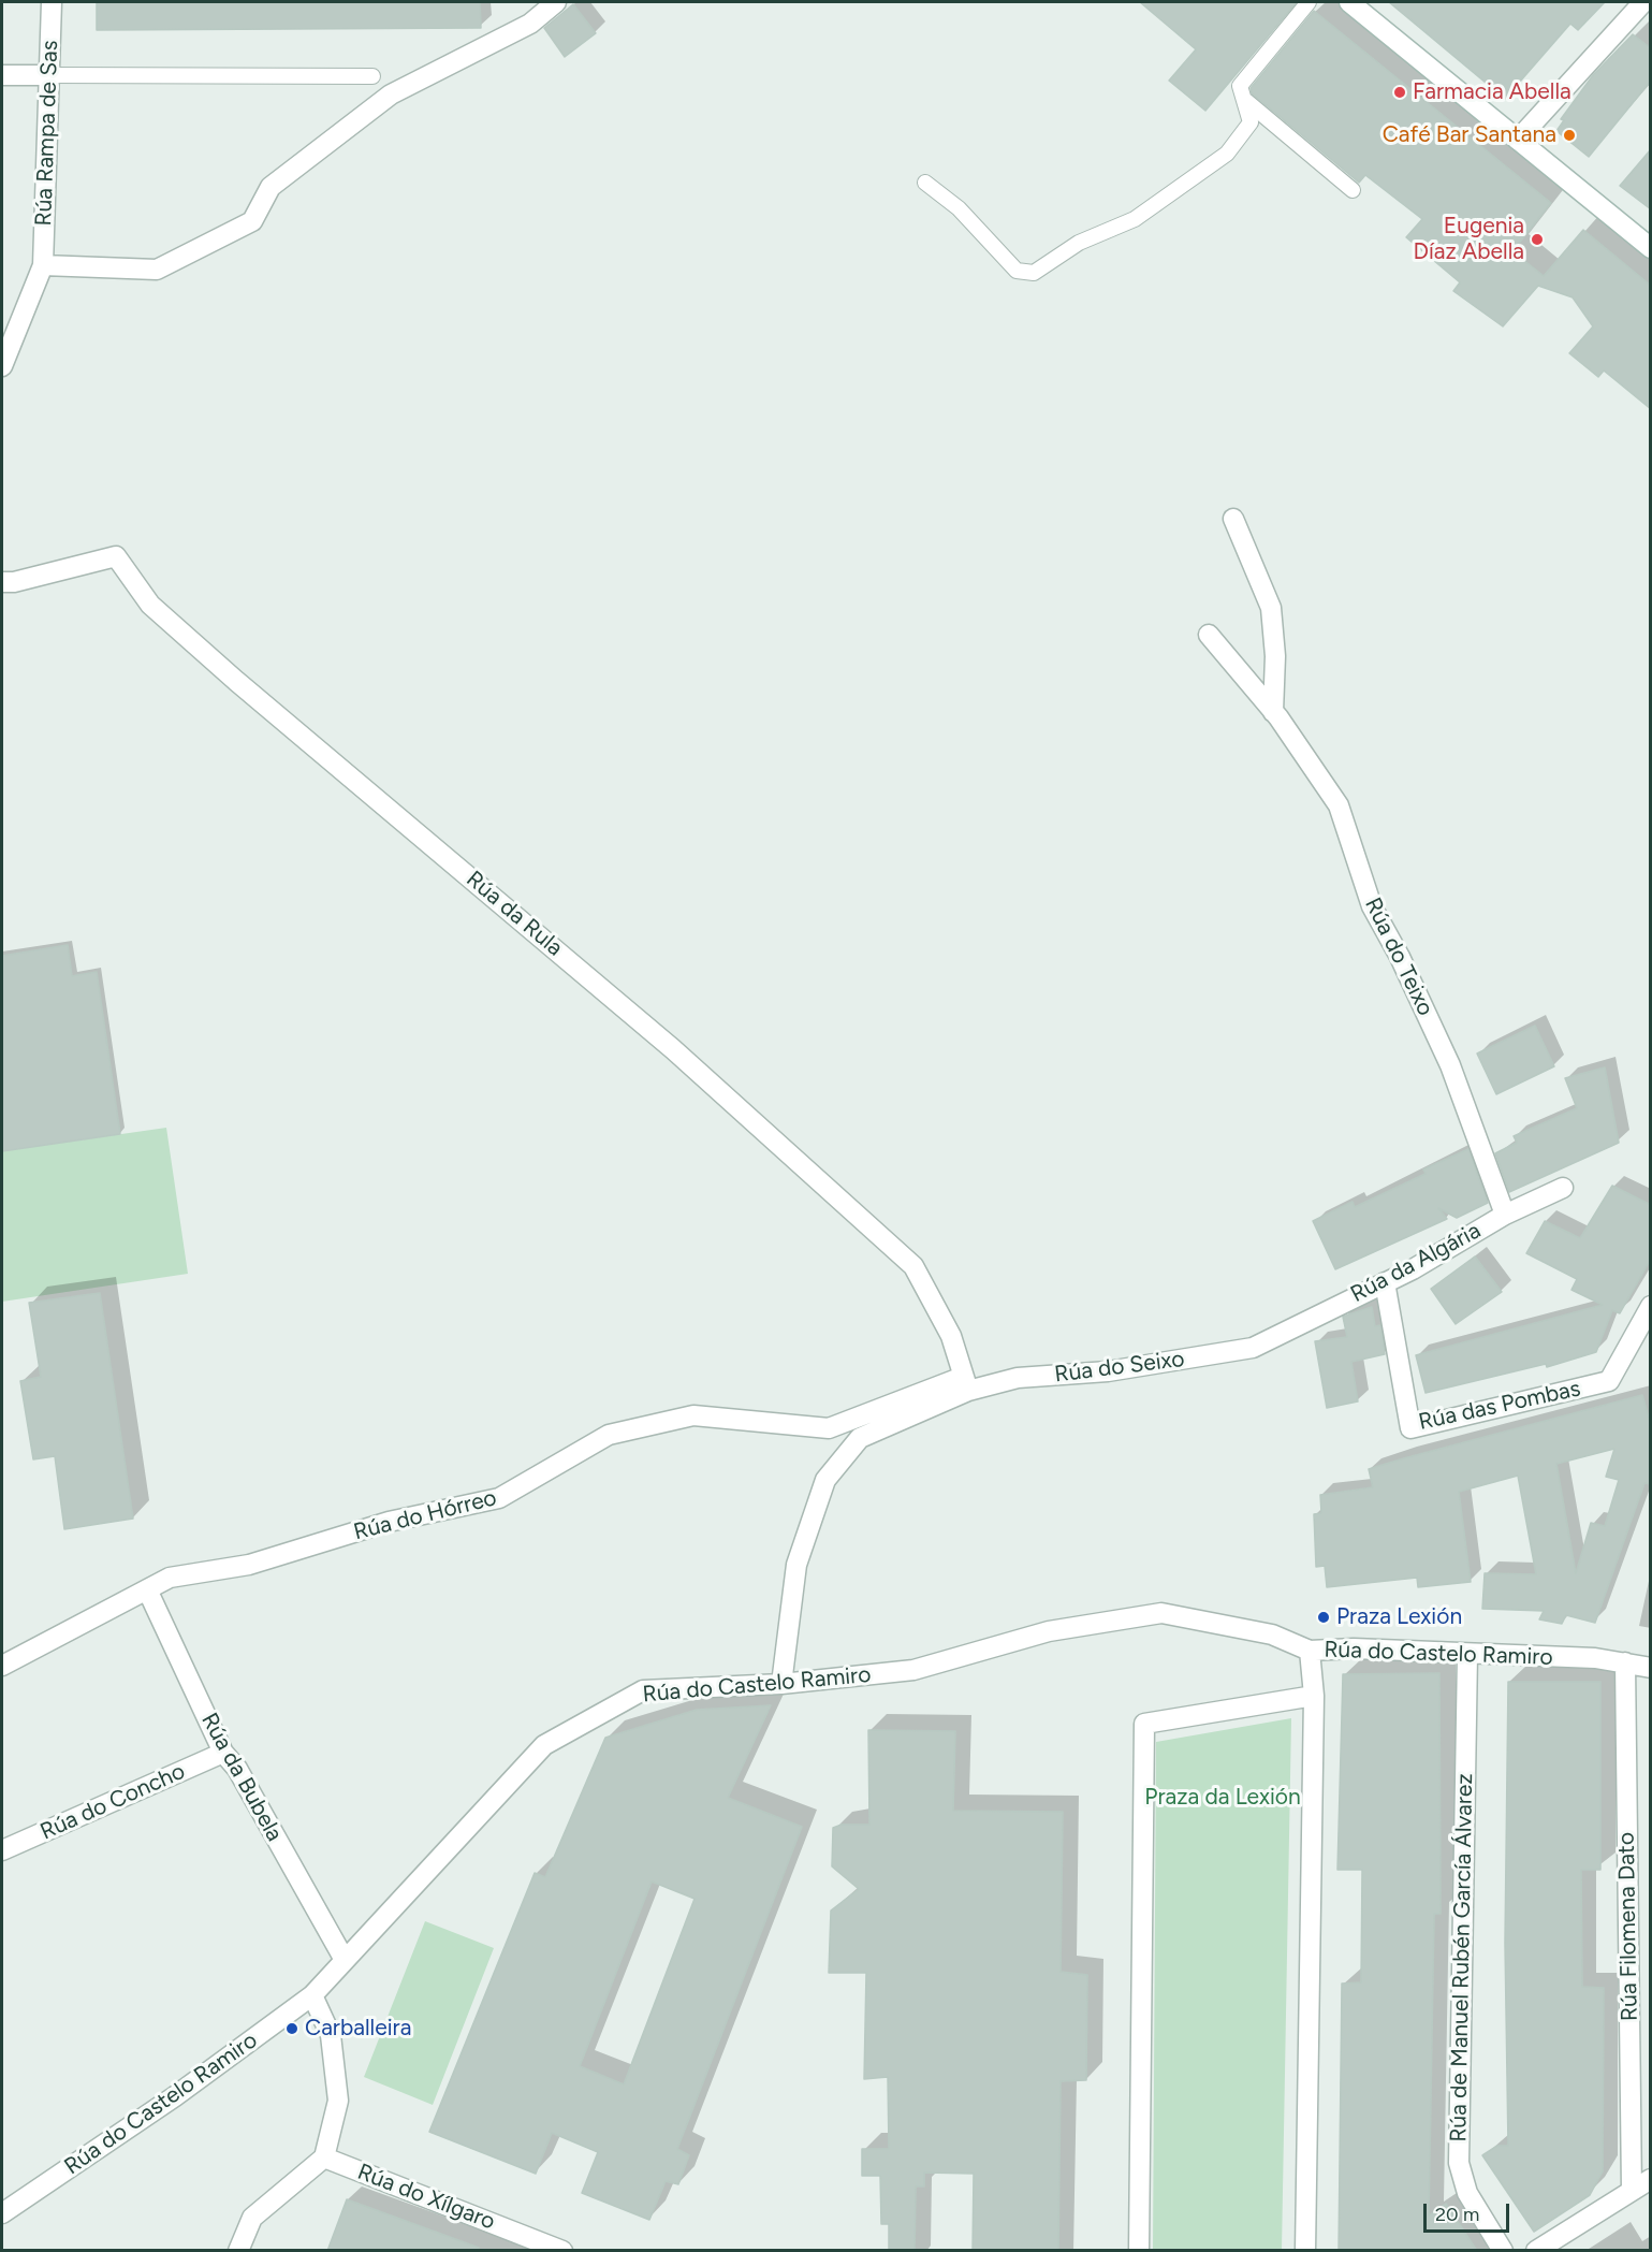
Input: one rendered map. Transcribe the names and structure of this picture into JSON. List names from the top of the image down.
{
  "streets": {
    "street": [
      "Rúa Rampa de Sas",
      "Rúa da Rula",
      "Rúa do Teixo",
      "Rúa da Algária",
      "Rúa do Seixo",
      "Rúa das Pombas",
      "Rúa do Hórreo",
      "Rúa do Castelo Ramiro",
      "Rúa da Bubela",
      "Rúa do Concho",
      "Rúa Filomena Dato",
      "Rúa de Manuel Rubén García Álvarez",
      "Rúa do Xílgaro"
    ]
  },
  "crossings": [
    ["Rúa da Rula", "Rúa do Seixo"],
    ["Rúa do Teixo", "Rúa da Algária"],
    ["Rúa da Algária", "Rúa do Seixo"],
    ["Rúa da Algária", "Rúa das Pombas"],
    ["Rúa do Seixo", "Rúa do Hórreo"],
    ["Rúa do Seixo", "Rúa do Castelo Ramiro"],
    ["Rúa do Hórreo", "Rúa da Bubela"],
    ["Rúa do Castelo Ramiro", "Rúa da Bubela"],
    ["Rúa do Castelo Ramiro", "Rúa Filomena Dato"],
    ["Rúa do Castelo Ramiro", "Rúa de Manuel Rubén García Álvarez"],
    ["Rúa da Bubela", "Rúa do Concho"]
  ],
  "parks": ["Praza da Lexión"],
  "places": [
    "Farmacia Abella",
    "Café Bar Santana",
    "Eugenia Díaz Abella",
    "Praza Lexión",
    "Carballeira"
  ],
  "scale_bar": "20 m"
}
